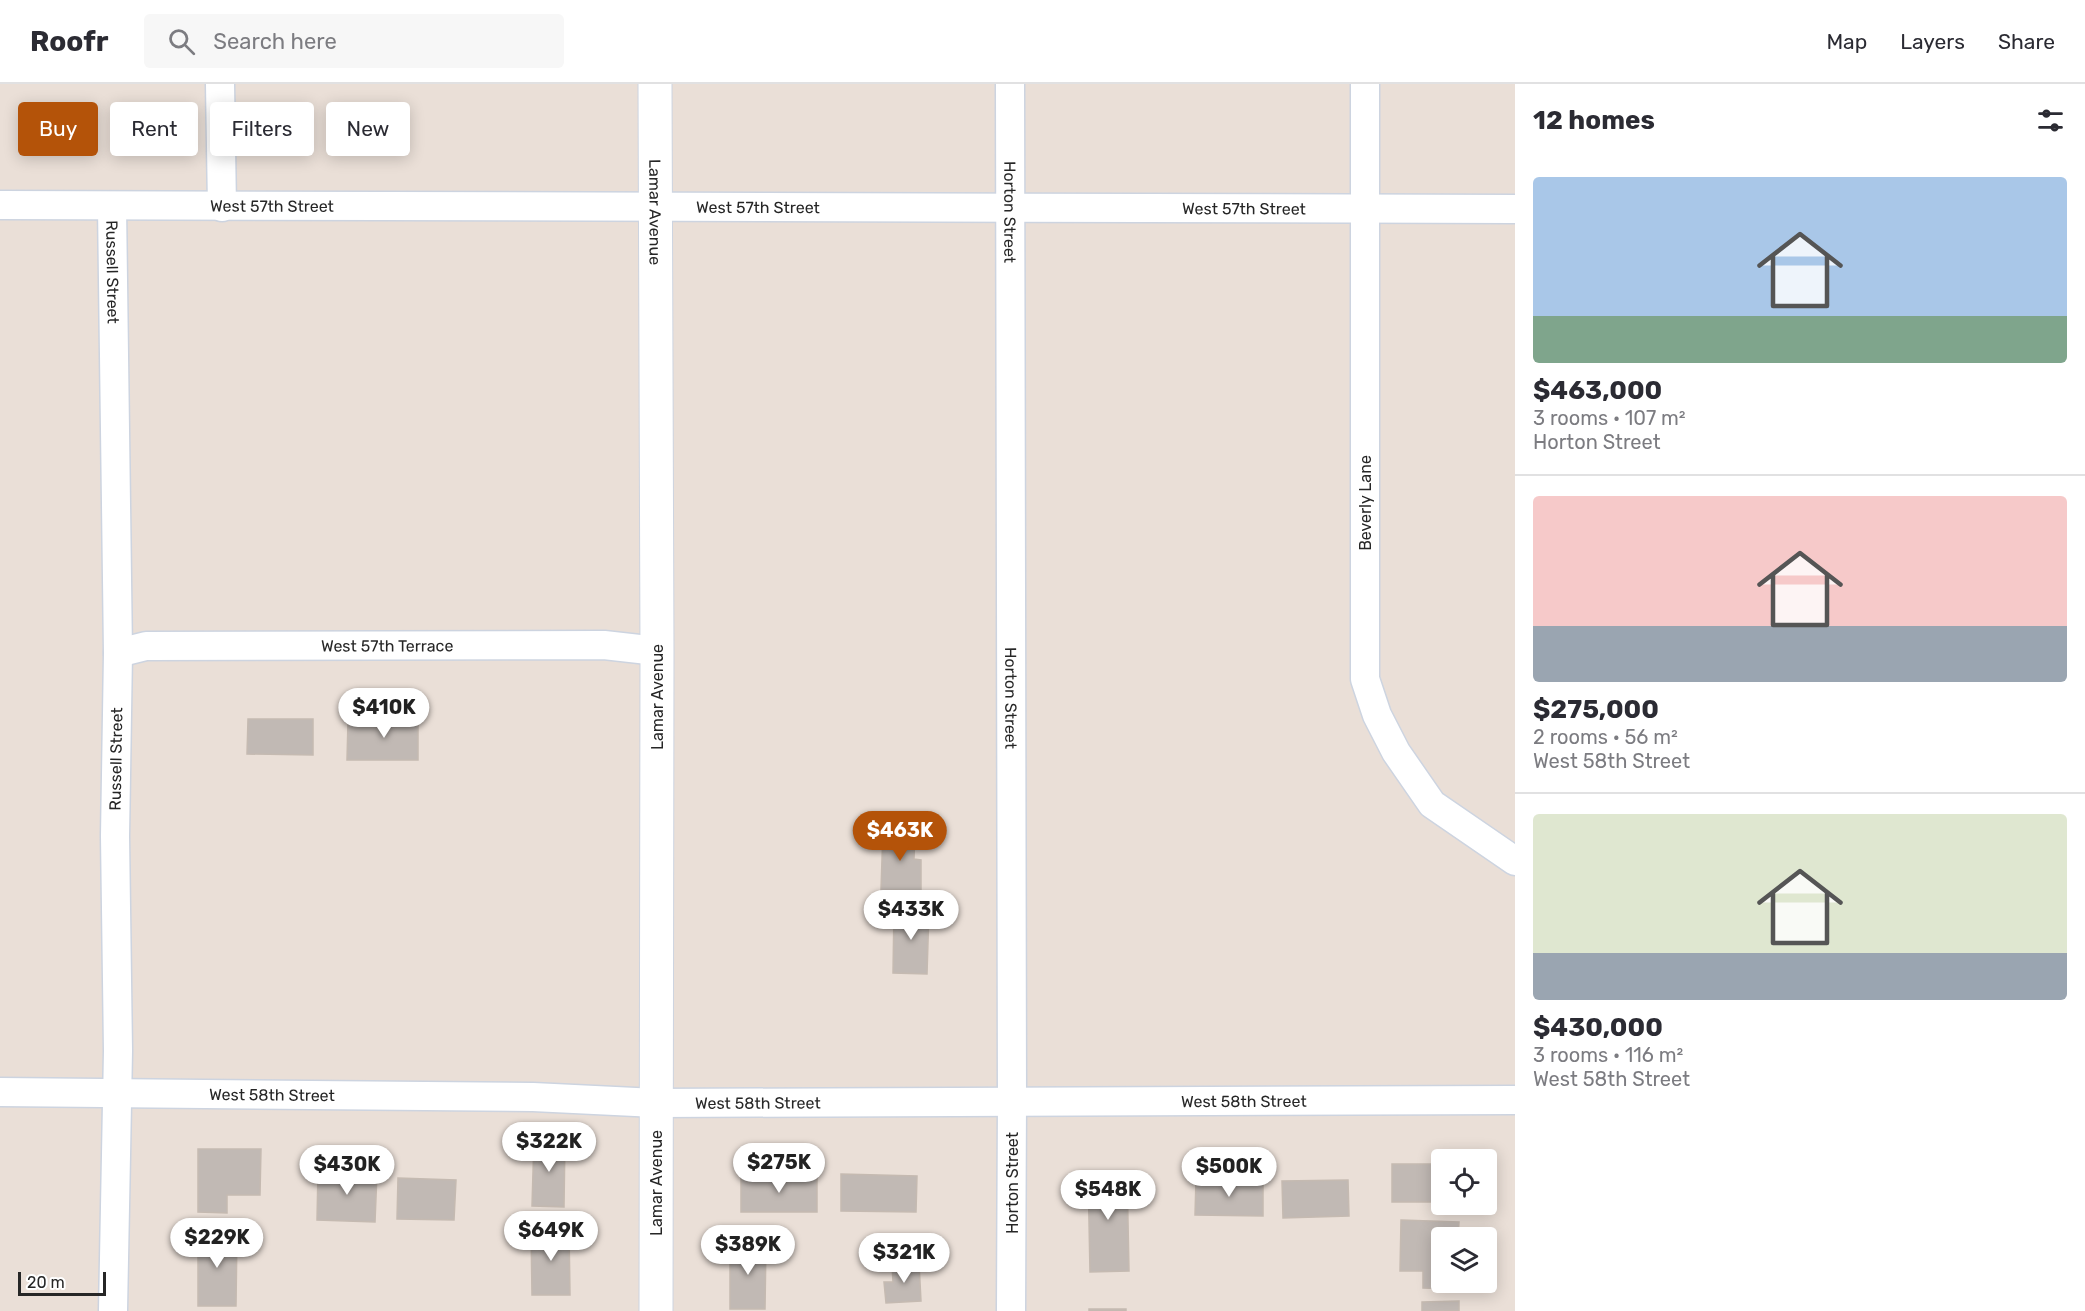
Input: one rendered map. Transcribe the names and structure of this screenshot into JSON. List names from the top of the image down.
{
  "streets": {
    "street": [
      "West 57th Street",
      "Lamar Avenue",
      "Horton Street",
      "Russell Street",
      "Beverly Lane",
      "West 57th Terrace",
      "West 58th Street"
    ]
  },
  "crossings": [
    ["West 57th Street", "Lamar Avenue"],
    ["West 57th Street", "Horton Street"],
    ["West 57th Street", "Russell Street"],
    ["West 57th Street", "Beverly Lane"],
    ["Lamar Avenue", "West 57th Terrace"],
    ["Lamar Avenue", "West 58th Street"],
    ["Horton Street", "West 58th Street"],
    ["Russell Street", "West 57th Terrace"],
    ["Russell Street", "West 58th Street"]
  ],
  "scale_bar": "20 m",
  "page": {
    "header": "Roofr",
    "search": "Search here",
    "nav": ["Map", "Layers", "Share"],
    "heading": "12 homes",
    "chip": [
      "Buy",
      "Rent",
      "Filters",
      "New"
    ],
    "list": [
      {
        "name": "$463,000",
        "note": "3 rooms · 107 m² · Horton Street"
      },
      {
        "name": "$275,000",
        "note": "2 rooms · 56 m² · West 58th Street"
      },
      {
        "name": "$430,000",
        "note": "3 rooms · 116 m² · West 58th Street"
      }
    ],
    "price": [
      "$410K",
      "$463K",
      "$433K",
      "$322K",
      "$275K",
      "$430K",
      "$500K",
      "$548K",
      "$649K",
      "$229K",
      "$389K",
      "$321K"
    ],
    "scale": "20 m"
  }
}
